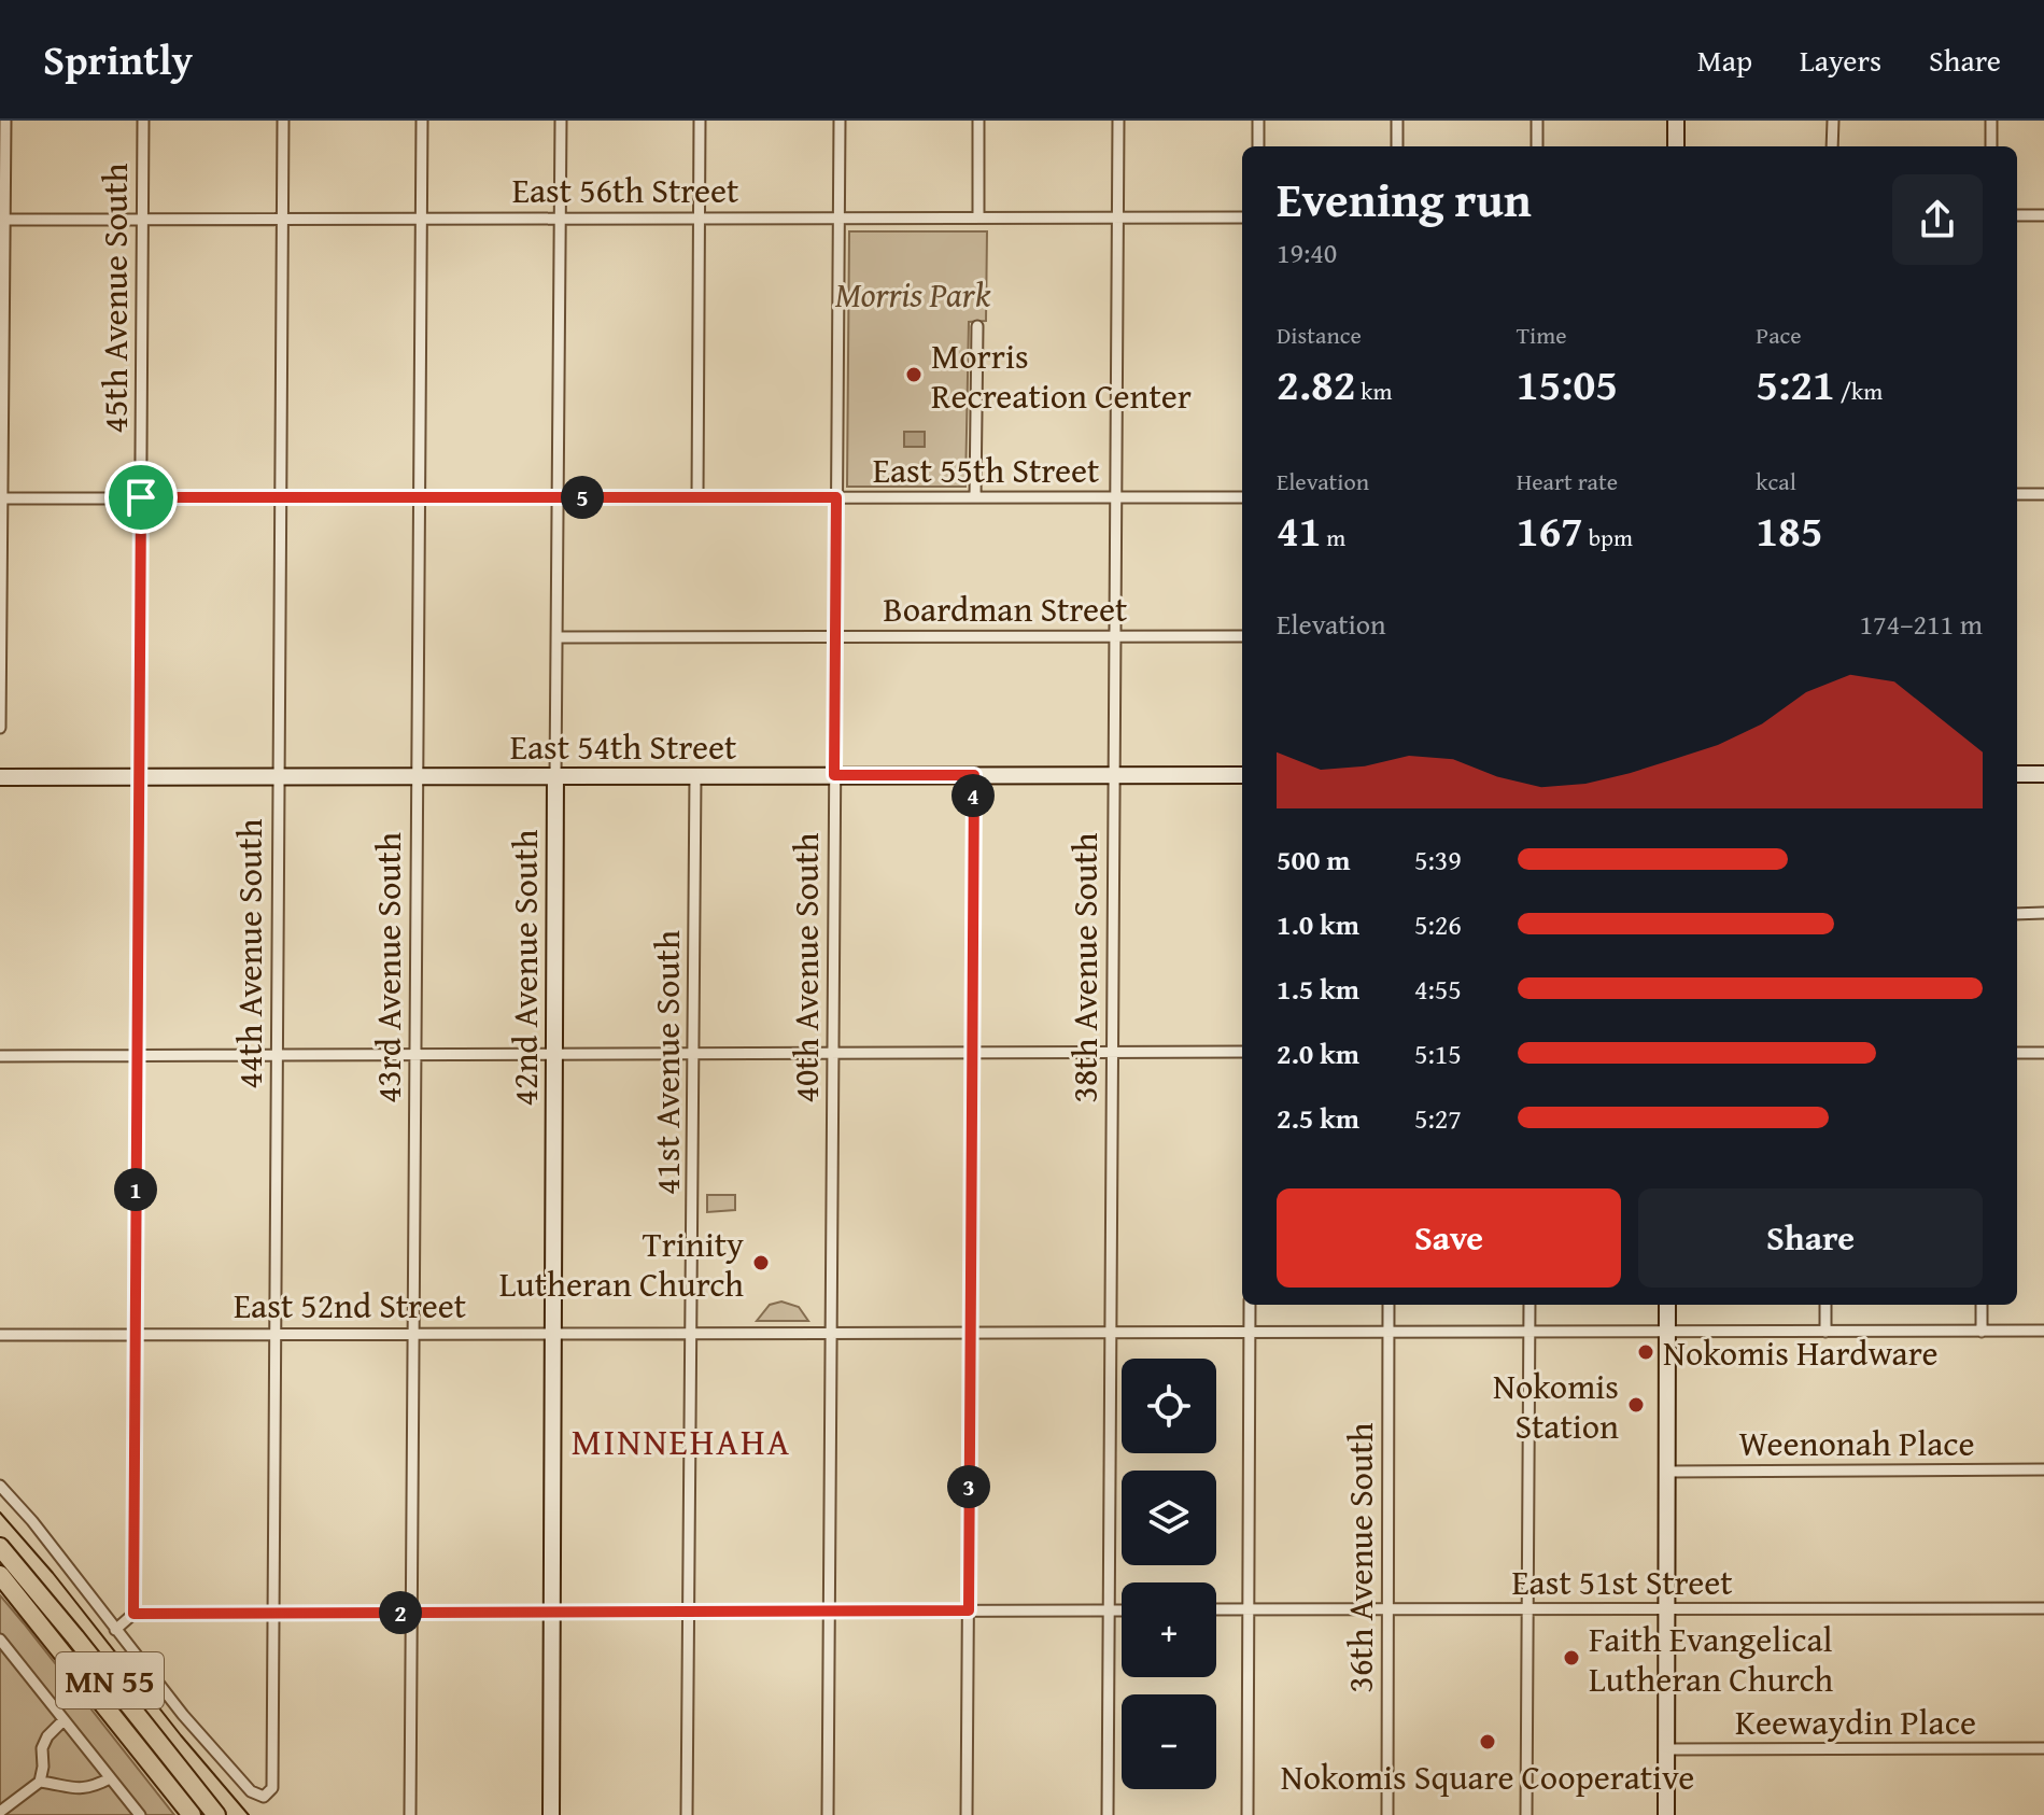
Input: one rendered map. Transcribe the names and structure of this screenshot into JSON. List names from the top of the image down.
{
  "streets": {
    "highway": ["MN 55"],
    "street": [
      "East 56th Street",
      "45th Avenue South",
      "East 55th Street",
      "Boardman Street",
      "East 54th Street",
      "44th Avenue South",
      "43rd Avenue South",
      "42nd Avenue South",
      "40th Avenue South",
      "38th Avenue South",
      "41st Avenue South",
      "East 52nd Street",
      "Weenonah Place",
      "36th Avenue South",
      "East 51st Street",
      "Keewaydin Place"
    ]
  },
  "crossings": [
    ["East 56th Street", "45th Avenue South"],
    ["East 56th Street", "44th Avenue South"],
    ["East 56th Street", "43rd Avenue South"],
    ["East 56th Street", "42nd Avenue South"],
    ["East 56th Street", "40th Avenue South"],
    ["East 56th Street", "38th Avenue South"],
    ["45th Avenue South", "East 55th Street"],
    ["45th Avenue South", "East 54th Street"],
    ["45th Avenue South", "East 52nd Street"],
    ["East 55th Street", "44th Avenue South"],
    ["East 55th Street", "43rd Avenue South"],
    ["East 55th Street", "42nd Avenue South"],
    ["East 55th Street", "40th Avenue South"],
    ["East 55th Street", "38th Avenue South"],
    ["Boardman Street", "42nd Avenue South"],
    ["Boardman Street", "40th Avenue South"],
    ["Boardman Street", "38th Avenue South"],
    ["East 54th Street", "44th Avenue South"],
    ["East 54th Street", "43rd Avenue South"],
    ["East 54th Street", "42nd Avenue South"],
    ["East 54th Street", "40th Avenue South"],
    ["East 54th Street", "38th Avenue South"],
    ["East 54th Street", "41st Avenue South"],
    ["44th Avenue South", "East 52nd Street"],
    ["43rd Avenue South", "East 52nd Street"],
    ["42nd Avenue South", "East 52nd Street"],
    ["40th Avenue South", "East 52nd Street"],
    ["38th Avenue South", "East 52nd Street"],
    ["41st Avenue South", "East 52nd Street"],
    ["East 52nd Street", "36th Avenue South"],
    ["36th Avenue South", "East 51st Street"]
  ],
  "districts": ["MINNEHAHA"],
  "parks": ["Morris Park"],
  "places": [
    "Morris Recreation Center",
    "Trinity Lutheran Church",
    "Nokomis Hardware",
    "Nokomis Station",
    "Faith Evangelical Lutheran Church",
    "Nokomis Square Cooperative"
  ],
  "page": {
    "header": "Sprintly",
    "nav": ["Map", "Layers", "Share"],
    "heading": ["Evening run", "19:40"],
    "stats": [
      ["Distance", "2.82 km"],
      ["Time", "15:05"],
      ["Pace", "5:21 /km"],
      ["Elevation", "41 m"],
      ["Heart rate", "167 bpm"],
      ["kcal", "185"]
    ],
    "pins": [
      "5",
      "4",
      "1",
      "3",
      "2"
    ],
    "chart": ["Elevation", "174–211 m"],
    "list": [
      {
        "name": "500 m",
        "note": "5:39"
      },
      {
        "name": "1.0 km",
        "note": "5:26"
      },
      {
        "name": "1.5 km",
        "note": "4:55"
      },
      {
        "name": "2.0 km",
        "note": "5:15"
      },
      {
        "name": "2.5 km",
        "note": "5:27"
      }
    ],
    "buttons": ["Save", "Share"],
    "map_buttons": ["+", "−"]
  }
}
